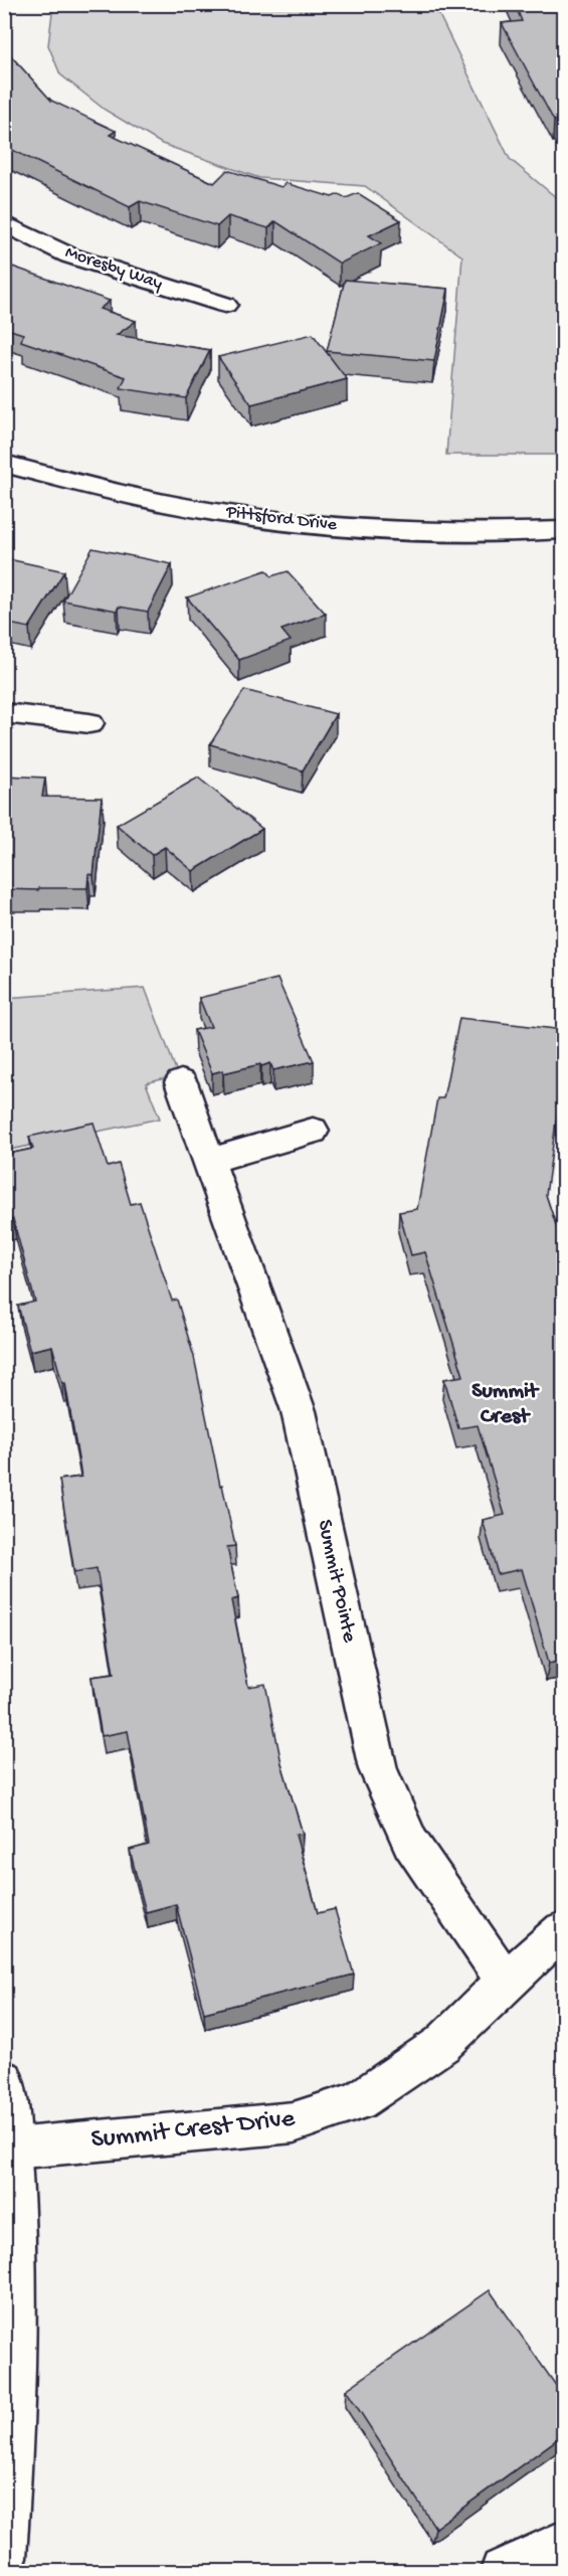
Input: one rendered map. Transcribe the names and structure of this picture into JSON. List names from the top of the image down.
{
  "streets": {
    "street": [
      "Moresby Way",
      "Pittsford Drive",
      "Summit Pointe",
      "Summit Crest Drive"
    ]
  },
  "crossings": [
    ["Summit Pointe", "Summit Crest Drive"]
  ],
  "districts": ["Summit Crest"]
}
